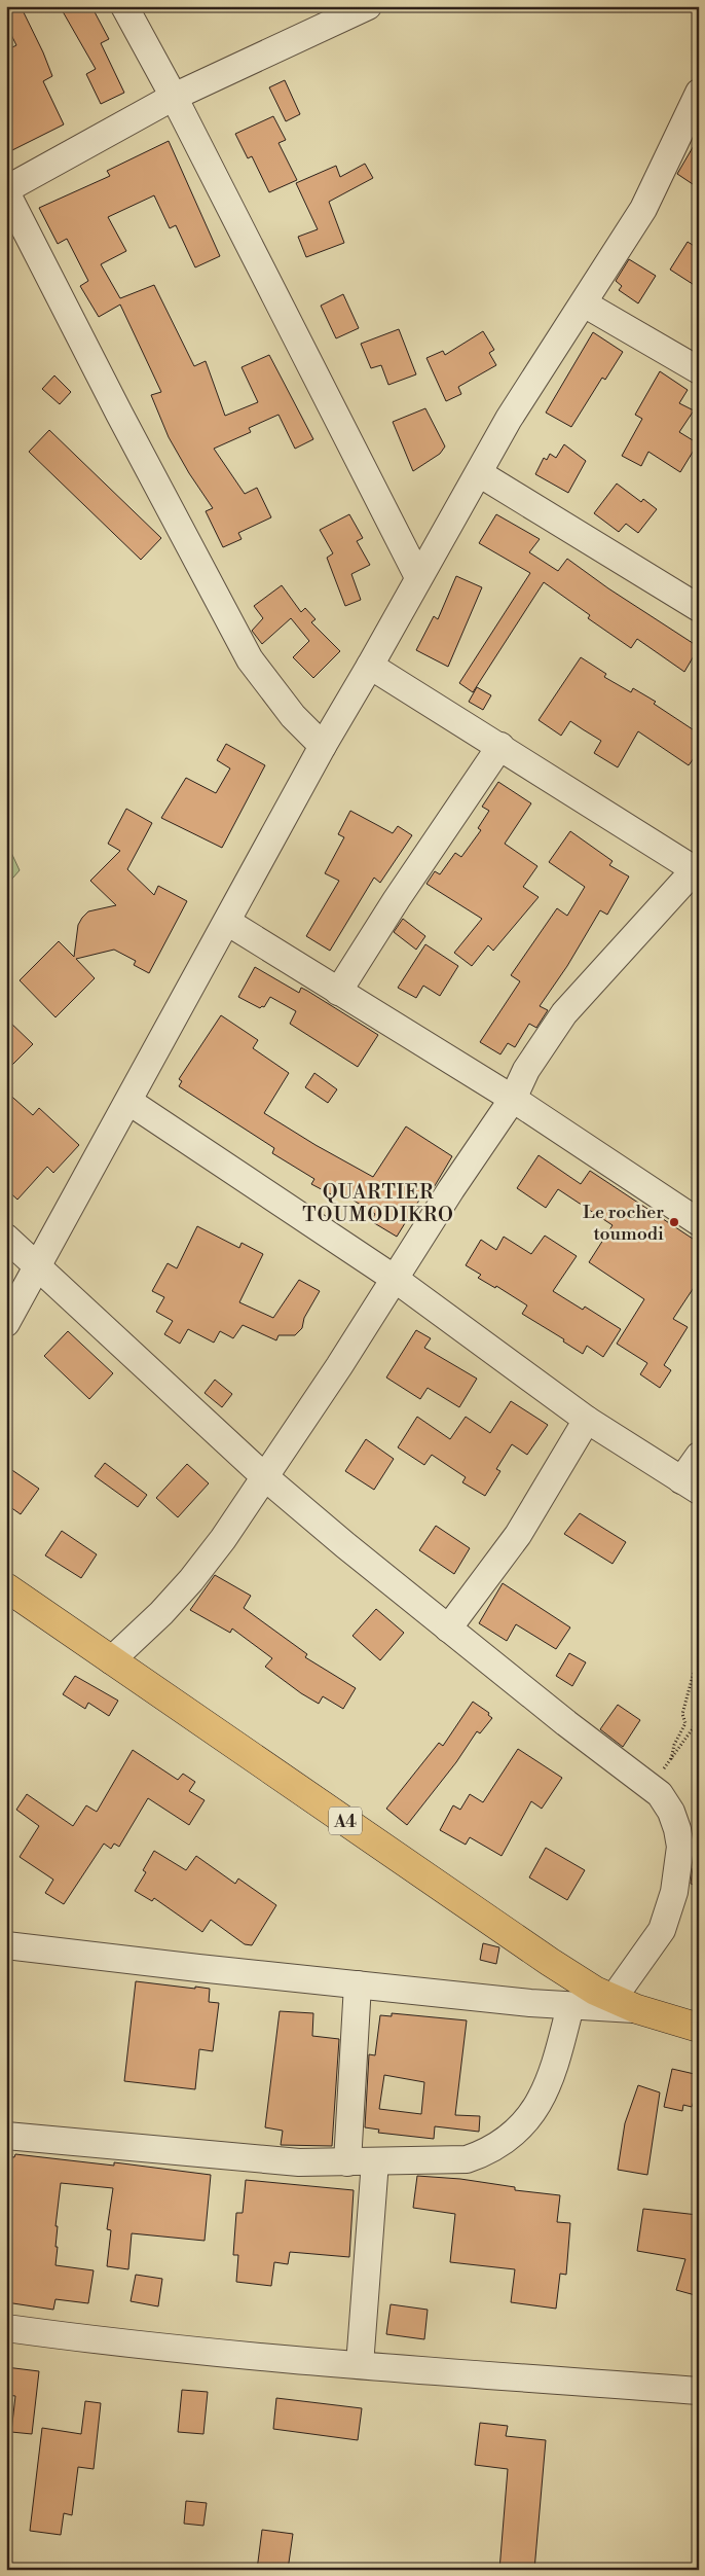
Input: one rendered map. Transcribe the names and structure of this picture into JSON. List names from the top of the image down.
{
  "streets": {
    "main road": ["A4"]
  },
  "districts": ["QUARTIER TOUMODIKRO"],
  "places": ["Le rocher toumodi"]
}
